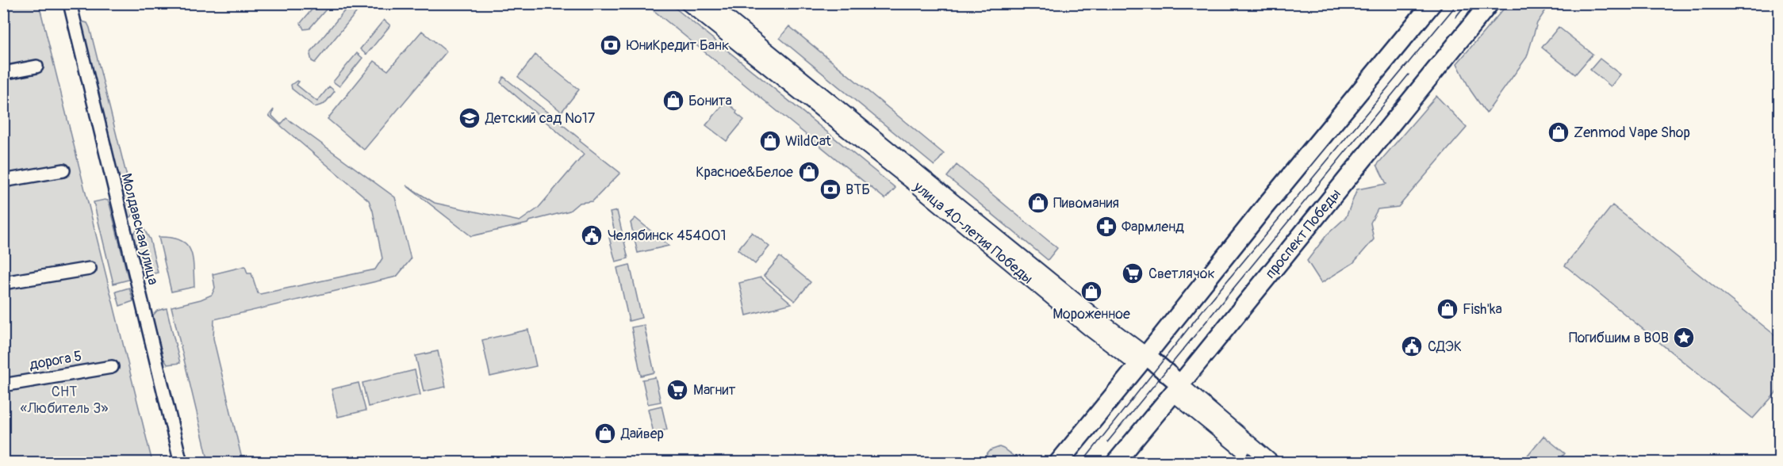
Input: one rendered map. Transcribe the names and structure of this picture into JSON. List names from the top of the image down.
{
  "streets": {
    "main road": ["улица 40-летия Победы", "проспект Победы"],
    "street": ["Молдавская улица", "дорога 5"]
  },
  "crossings": [
    ["улица 40-летия Победы", "проспект Победы"]
  ],
  "parks": ["СНТ «Любитель 3»"],
  "places": {
    "bank": ["ЮниКредит Банк", "ВТБ"],
    "shop": [
      "Бонита",
      "Zenmod Vape Shop",
      "WildCat",
      "Красное&Белое",
      "Пивомания",
      "Мороженное",
      "Fish'ka",
      "Дайвер"
    ],
    "school or university": ["Детский сад №17"],
    "pharmacy": ["Фармленд"],
    "public building": ["Челябинск 454001", "СДЭК"],
    "supermarket": ["Светлячок", "Магнит"],
    "place": ["Погибшим в ВОВ"]
  }
}
